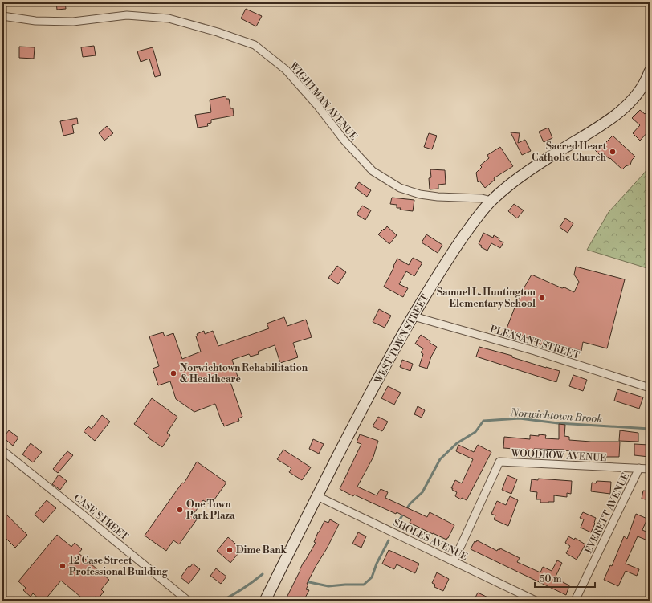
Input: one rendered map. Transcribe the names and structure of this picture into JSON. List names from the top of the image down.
{
  "streets": {
    "main road": ["WEST TOWN STREET"],
    "street": [
      "WIGHTMAN AVENUE",
      "PLEASANT STREET",
      "WOODROW AVENUE",
      "EVERETT AVENUE",
      "CASE STREET",
      "SHOLES AVENUE"
    ]
  },
  "crossings": [
    ["WIGHTMAN AVENUE", "WEST TOWN STREET"],
    ["WEST TOWN STREET", "PLEASANT STREET"],
    ["WEST TOWN STREET", "SHOLES AVENUE"],
    ["WOODROW AVENUE", "EVERETT AVENUE"],
    ["WOODROW AVENUE", "SHOLES AVENUE"]
  ],
  "water": ["Norwichtown Brook"],
  "places": [
    "Sacred Heart Catholic Church",
    "Samuel L. Huntington Elementary School",
    "Norwichtown Rehabilitation & Healthcare",
    "One Town Park Plaza",
    "Dime Bank",
    "12 Case Street Professional Building"
  ],
  "scale_bar": "50 m"
}
